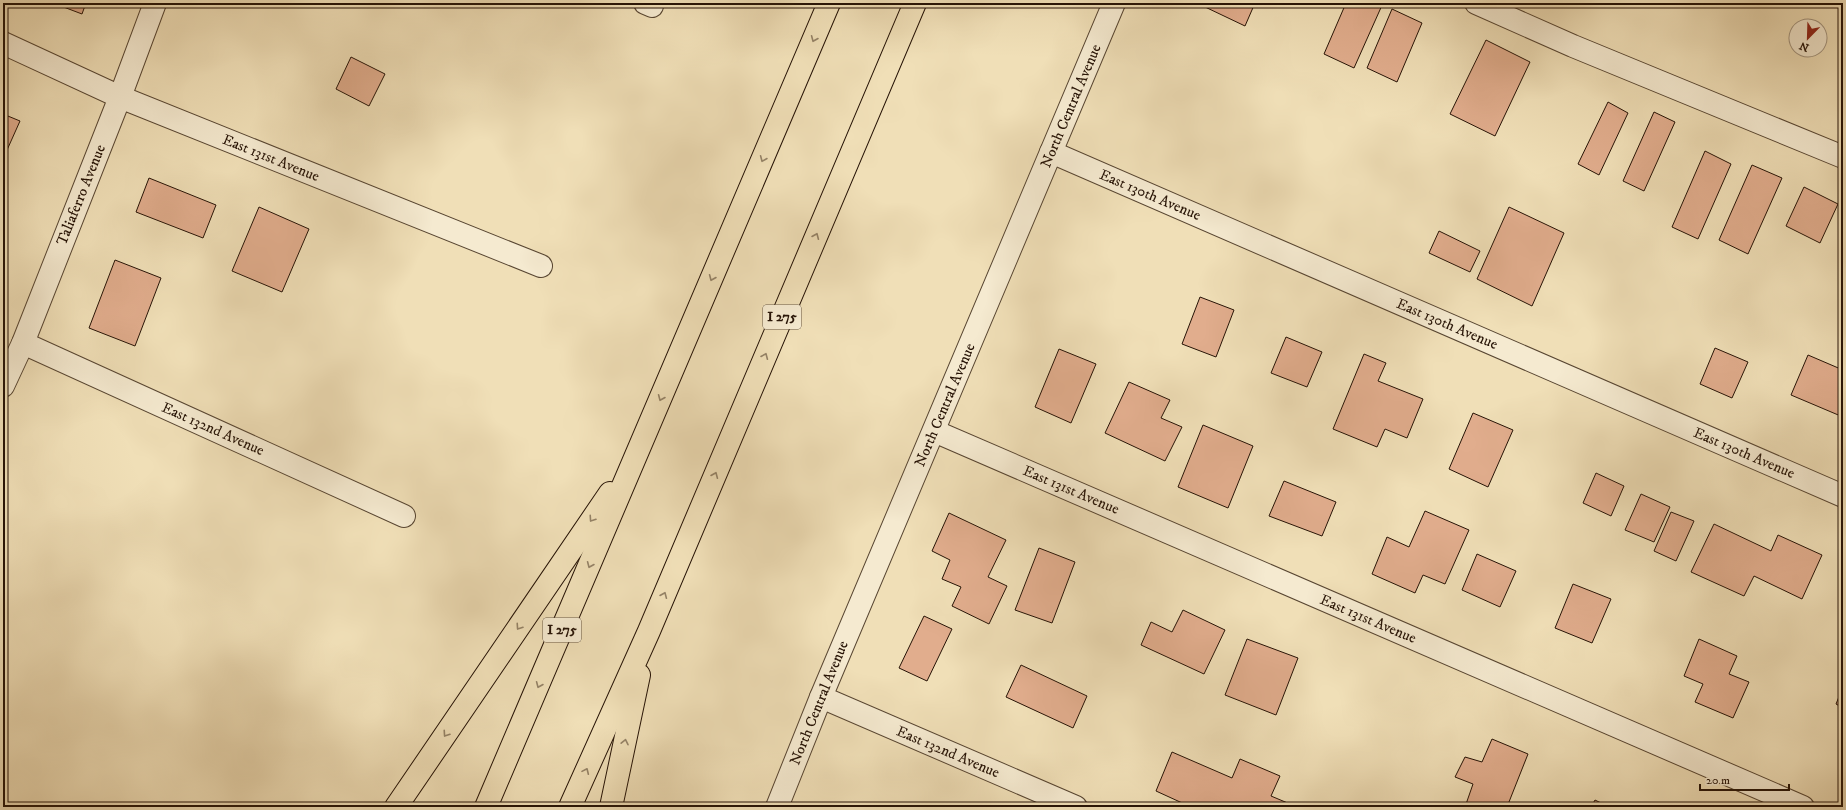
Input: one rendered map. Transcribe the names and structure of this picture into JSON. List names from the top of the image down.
{
  "streets": {
    "highway": ["I 275"],
    "street": [
      "North Central Avenue",
      "East 131st Avenue",
      "Taliaferro Avenue",
      "East 130th Avenue",
      "East 132nd Avenue"
    ]
  },
  "crossings": [
    ["North Central Avenue", "East 131st Avenue"],
    ["North Central Avenue", "East 130th Avenue"],
    ["North Central Avenue", "East 132nd Avenue"],
    ["East 131st Avenue", "Taliaferro Avenue"],
    ["Taliaferro Avenue", "East 132nd Avenue"]
  ],
  "scale_bar": "20 m",
  "north": "bottom left"
}
